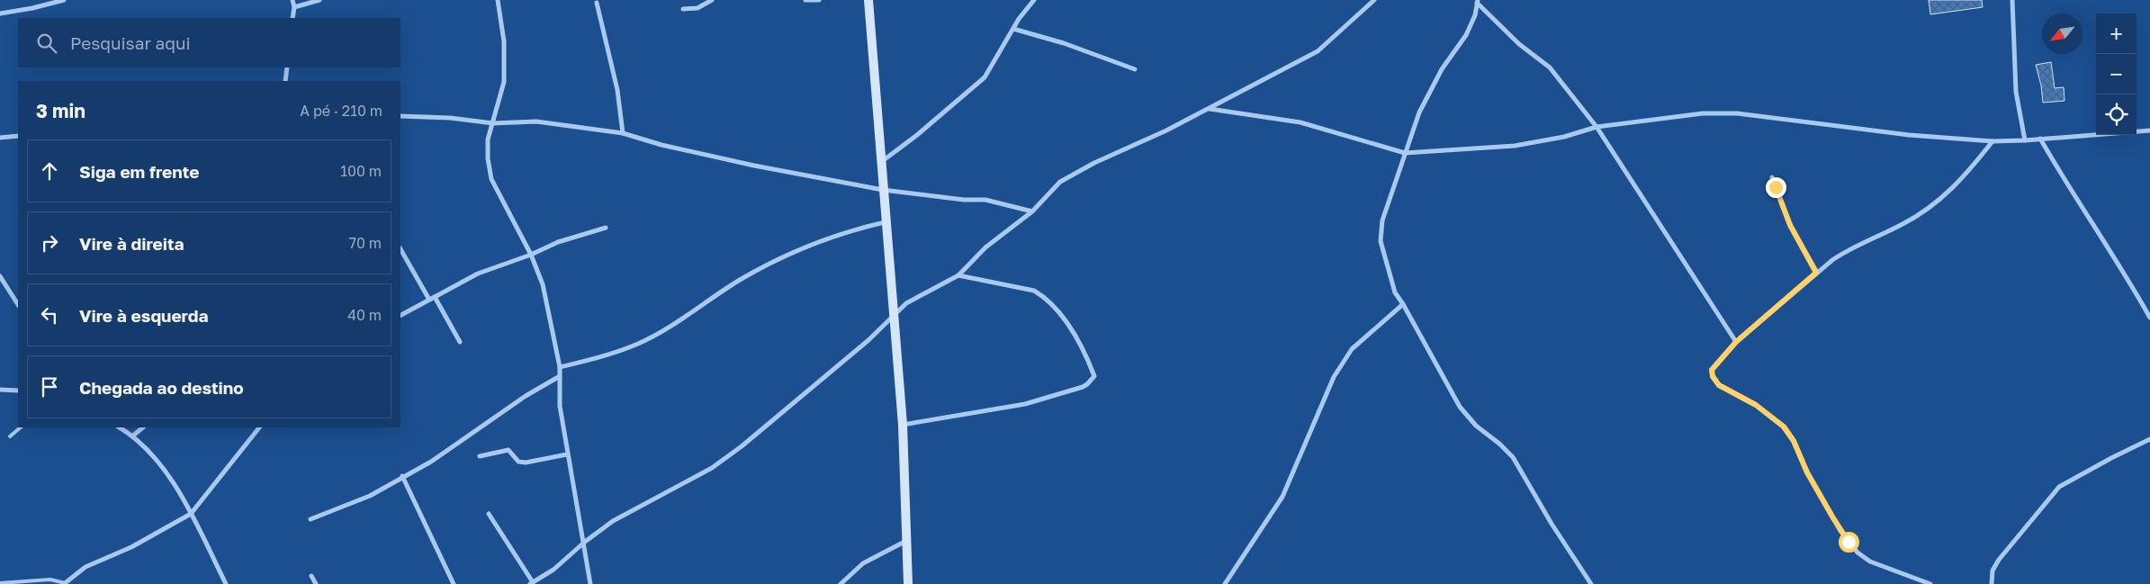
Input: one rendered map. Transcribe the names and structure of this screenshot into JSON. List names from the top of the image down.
{
  "north": "bottom left",
  "page": {
    "map_buttons": ["+", "−"],
    "search": "Pesquisar aqui",
    "heading": ["3 min", "A pé · 210 m"],
    "list": [
      ["Siga em frente", "100 m"],
      ["Vire à direita", "70 m"],
      ["Vire à esquerda", "40 m"],
      "Chegada ao destino"
    ]
  }
}
